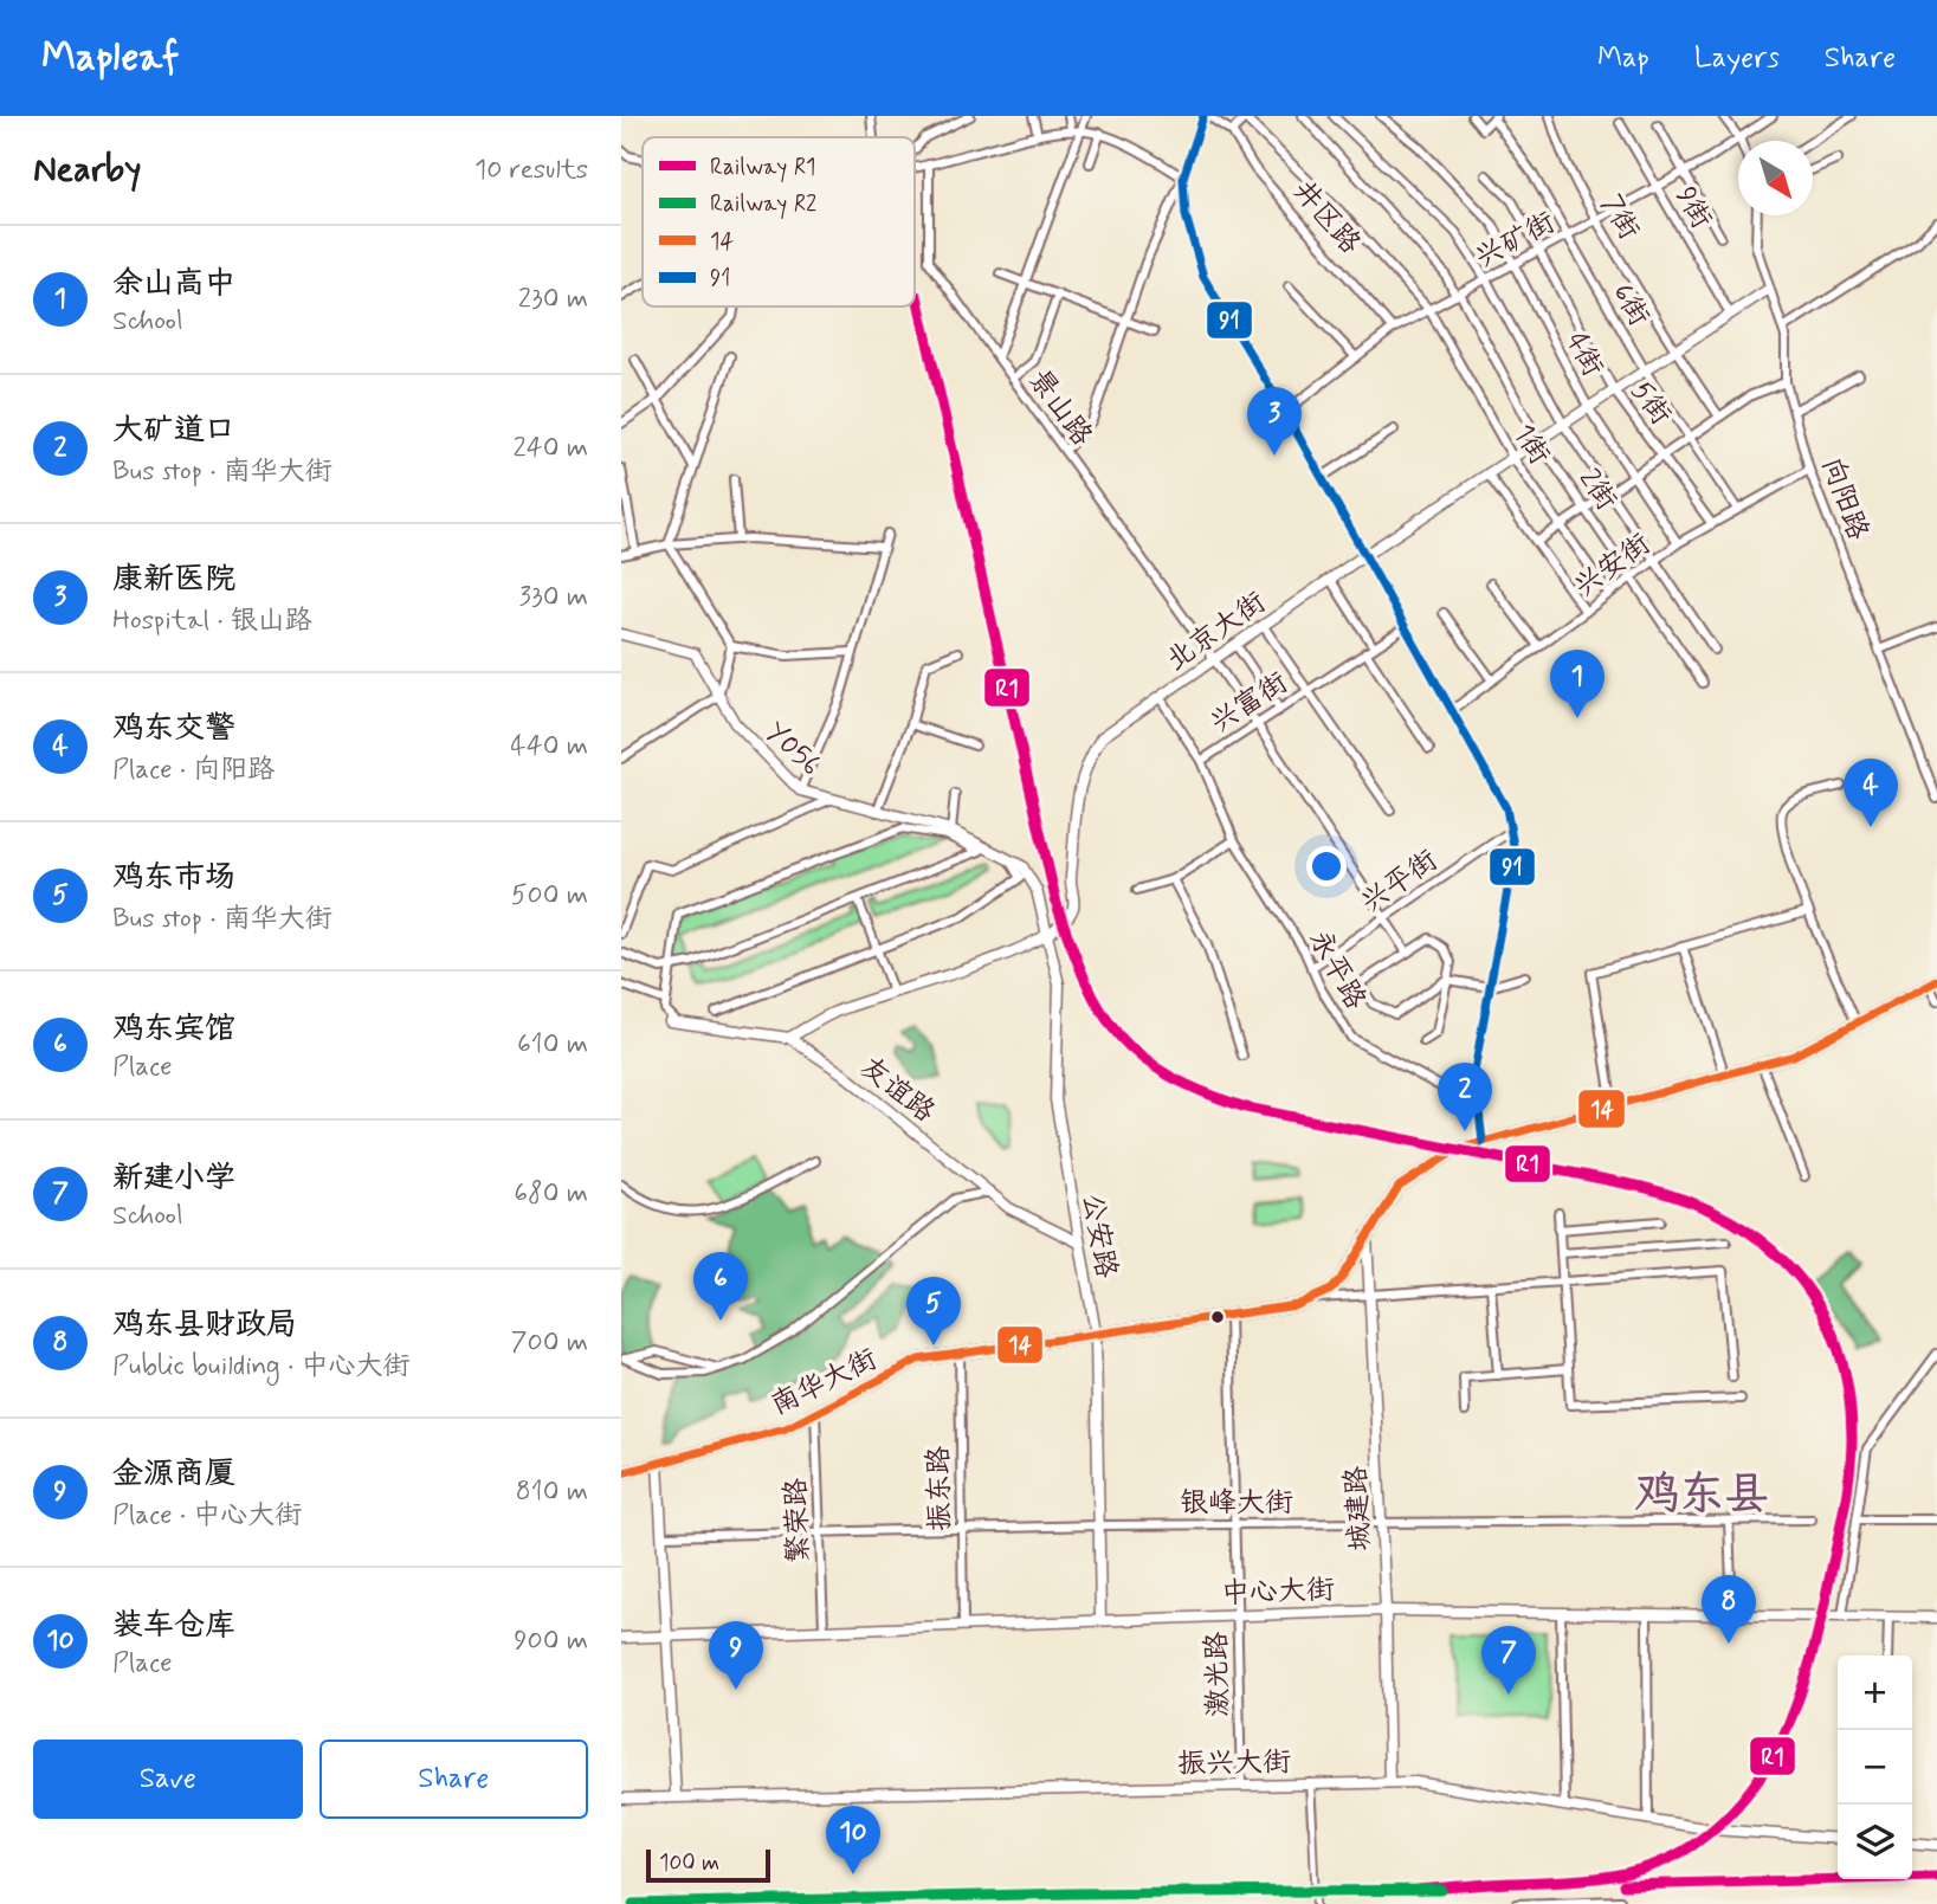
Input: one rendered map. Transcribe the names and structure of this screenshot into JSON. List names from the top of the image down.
{
  "streets": {
    "main road": ["南华大街"],
    "street": [
      "9街",
      "井区路",
      "7街",
      "兴矿街",
      "6街",
      "4街",
      "5街",
      "景山路",
      "1街",
      "2街",
      "向阳路",
      "兴安街",
      "北京大街",
      "兴富街",
      "Y056",
      "兴平街",
      "永平路",
      "友谊路",
      "公安路",
      "振东路",
      "银峰大街",
      "城建路",
      "繁荣路",
      "中心大街",
      "激光路",
      "振兴大街"
    ]
  },
  "crossings": [
    ["9街", "兴矿街"],
    ["9街", "北京大街"],
    ["井区路", "兴矿街"],
    ["7街", "兴矿街"],
    ["7街", "北京大街"],
    ["兴矿街", "6街"],
    ["兴矿街", "4街"],
    ["兴矿街", "5街"],
    ["兴矿街", "1街"],
    ["兴矿街", "2街"],
    ["6街", "兴安街"],
    ["6街", "北京大街"],
    ["4街", "兴安街"],
    ["4街", "北京大街"],
    ["5街", "兴安街"],
    ["5街", "北京大街"],
    ["景山路", "北京大街"],
    ["景山路", "兴富街"],
    ["景山路", "兴平街"],
    ["1街", "兴安街"],
    ["1街", "北京大街"],
    ["2街", "兴安街"],
    ["2街", "北京大街"],
    ["向阳路", "兴安街"],
    ["向阳路", "北京大街"],
    ["北京大街", "友谊路"],
    ["北京大街", "公安路"],
    ["兴富街", "永平路"],
    ["Y056", "公安路"],
    ["兴平街", "永平路"],
    ["友谊路", "公安路"],
    ["公安路", "南华大街"],
    ["公安路", "银峰大街"],
    ["公安路", "中心大街"],
    ["南华大街", "振东路"],
    ["南华大街", "城建路"],
    ["南华大街", "繁荣路"],
    ["南华大街", "激光路"],
    ["振东路", "银峰大街"],
    ["振东路", "中心大街"],
    ["银峰大街", "城建路"],
    ["银峰大街", "繁荣路"],
    ["银峰大街", "激光路"],
    ["城建路", "中心大街"],
    ["城建路", "振兴大街"],
    ["繁荣路", "中心大街"],
    ["中心大街", "激光路"],
    ["激光路", "振兴大街"]
  ],
  "districts": ["鸡东县"],
  "lines": [
    "transit line 91",
    "rail line R1",
    "transit line 14",
    "rail line R2"
  ],
  "legend": [
    "Railway R1",
    "Railway R2",
    "14",
    "91"
  ],
  "scale_bar": "100 m",
  "north": "bottom right",
  "page": {
    "header": "Mapleaf",
    "nav": ["Map", "Layers", "Share"],
    "heading": ["Nearby", "10 results"],
    "list": [
      {
        "mark": "1",
        "name": "余山高中",
        "note": "School",
        "value": "230 m"
      },
      {
        "mark": "2",
        "name": "大矿道口",
        "note": "Bus stop · 南华大街",
        "value": "240 m"
      },
      {
        "mark": "3",
        "name": "康新医院",
        "note": "Hospital · 银山路",
        "value": "330 m"
      },
      {
        "mark": "4",
        "name": "鸡东交警",
        "note": "Place · 向阳路",
        "value": "440 m"
      },
      {
        "mark": "5",
        "name": "鸡东市场",
        "note": "Bus stop · 南华大街",
        "value": "500 m"
      },
      {
        "mark": "6",
        "name": "鸡东宾馆",
        "note": "Place",
        "value": "610 m"
      },
      {
        "mark": "7",
        "name": "新建小学",
        "note": "School",
        "value": "680 m"
      },
      {
        "mark": "8",
        "name": "鸡东县财政局",
        "note": "Public building · 中心大街",
        "value": "700 m"
      },
      {
        "mark": "9",
        "name": "金源商厦",
        "note": "Place · 中心大街",
        "value": "810 m"
      },
      {
        "mark": "10",
        "name": "装车仓库",
        "note": "Place",
        "value": "900 m"
      }
    ],
    "pins": [
      "3",
      "1",
      "4",
      "2",
      "6",
      "5",
      "8",
      "9",
      "7",
      "10"
    ],
    "map_buttons": ["+", "−"],
    "buttons": ["Save", "Share"],
    "scale": "100 m"
  }
}
